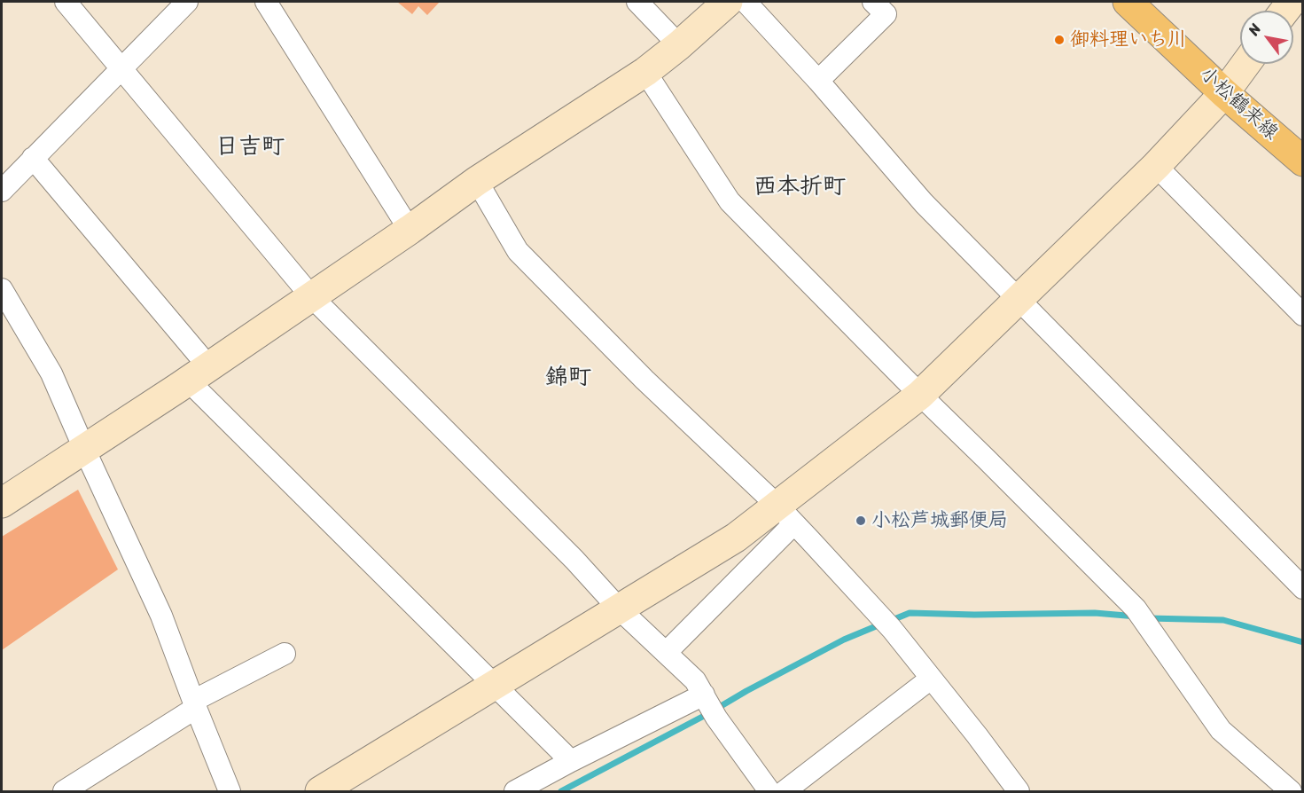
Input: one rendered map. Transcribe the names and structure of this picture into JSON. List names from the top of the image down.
{
  "streets": {
    "main road": ["小松鶴来線"]
  },
  "districts": ["日吉町", "西本折町", "錦町"],
  "places": ["御料理いち川", "小松芦城郵便局"],
  "north": "top left"
}
